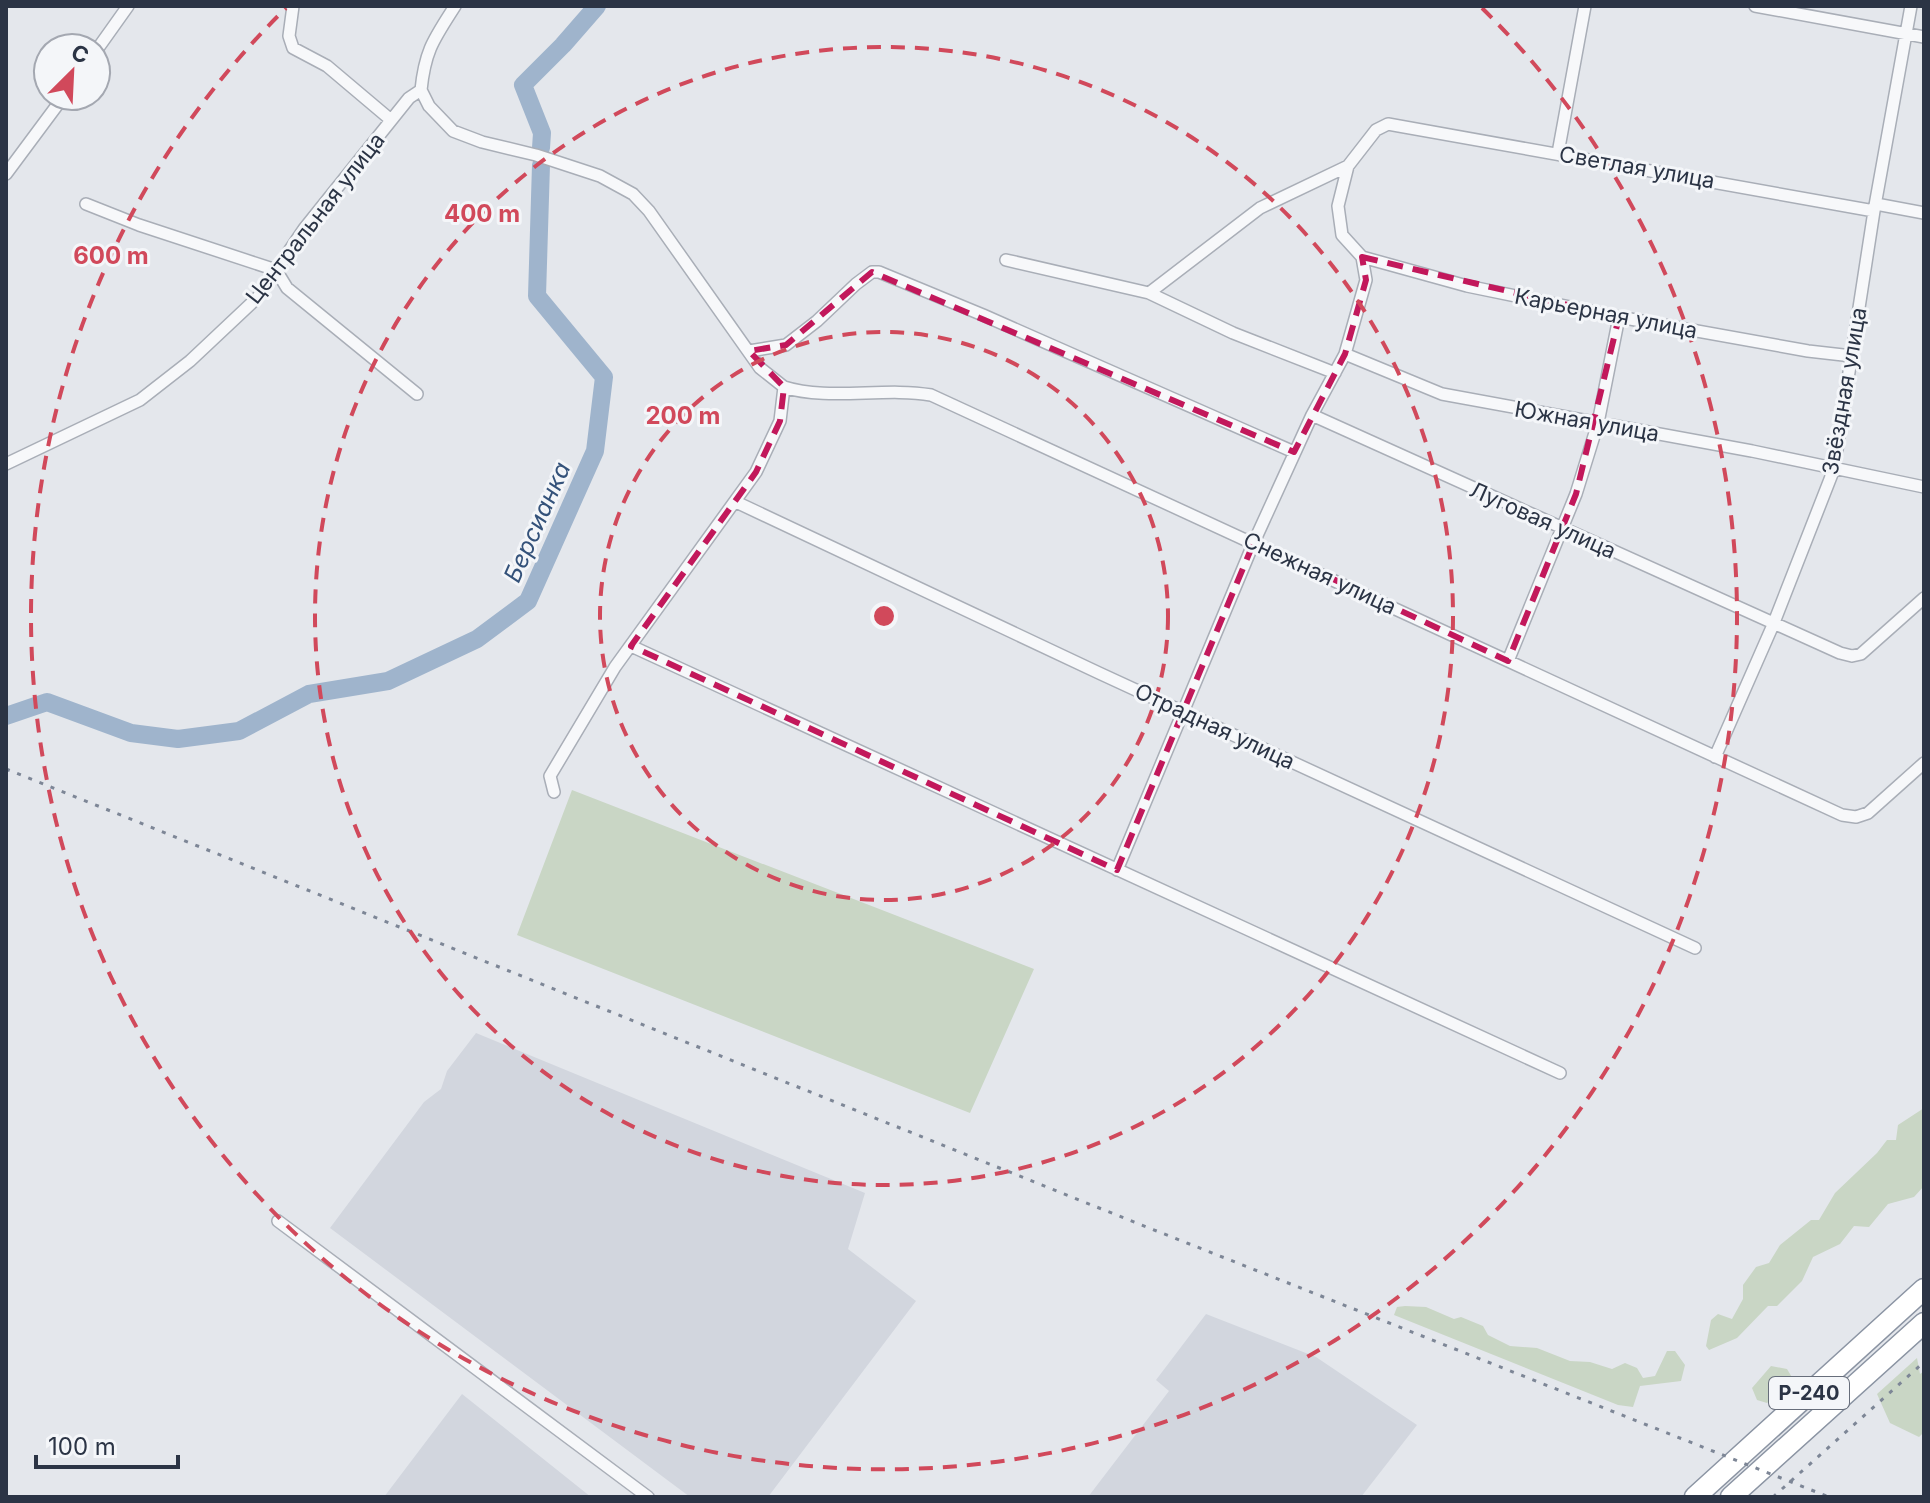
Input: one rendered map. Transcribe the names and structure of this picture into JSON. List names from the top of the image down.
{
  "streets": {
    "highway": ["Р-240"],
    "street": [
      "Светлая улица",
      "Центральная улица",
      "Карьерная улица",
      "Звёздная улица",
      "Южная улица",
      "Луговая улица",
      "Снежная улица",
      "Отрадная улица"
    ]
  },
  "crossings": [
    ["Светлая улица", "Звёздная улица"],
    ["Карьерная улица", "Звёздная улица"],
    ["Звёздная улица", "Южная улица"],
    ["Звёздная улица", "Луговая улица"],
    ["Звёздная улица", "Снежная улица"]
  ],
  "water": ["Берсианка"],
  "scale_bar": "100 m",
  "north": "top right",
  "rings": ["400 m", "600 m", "200 m"]
}
